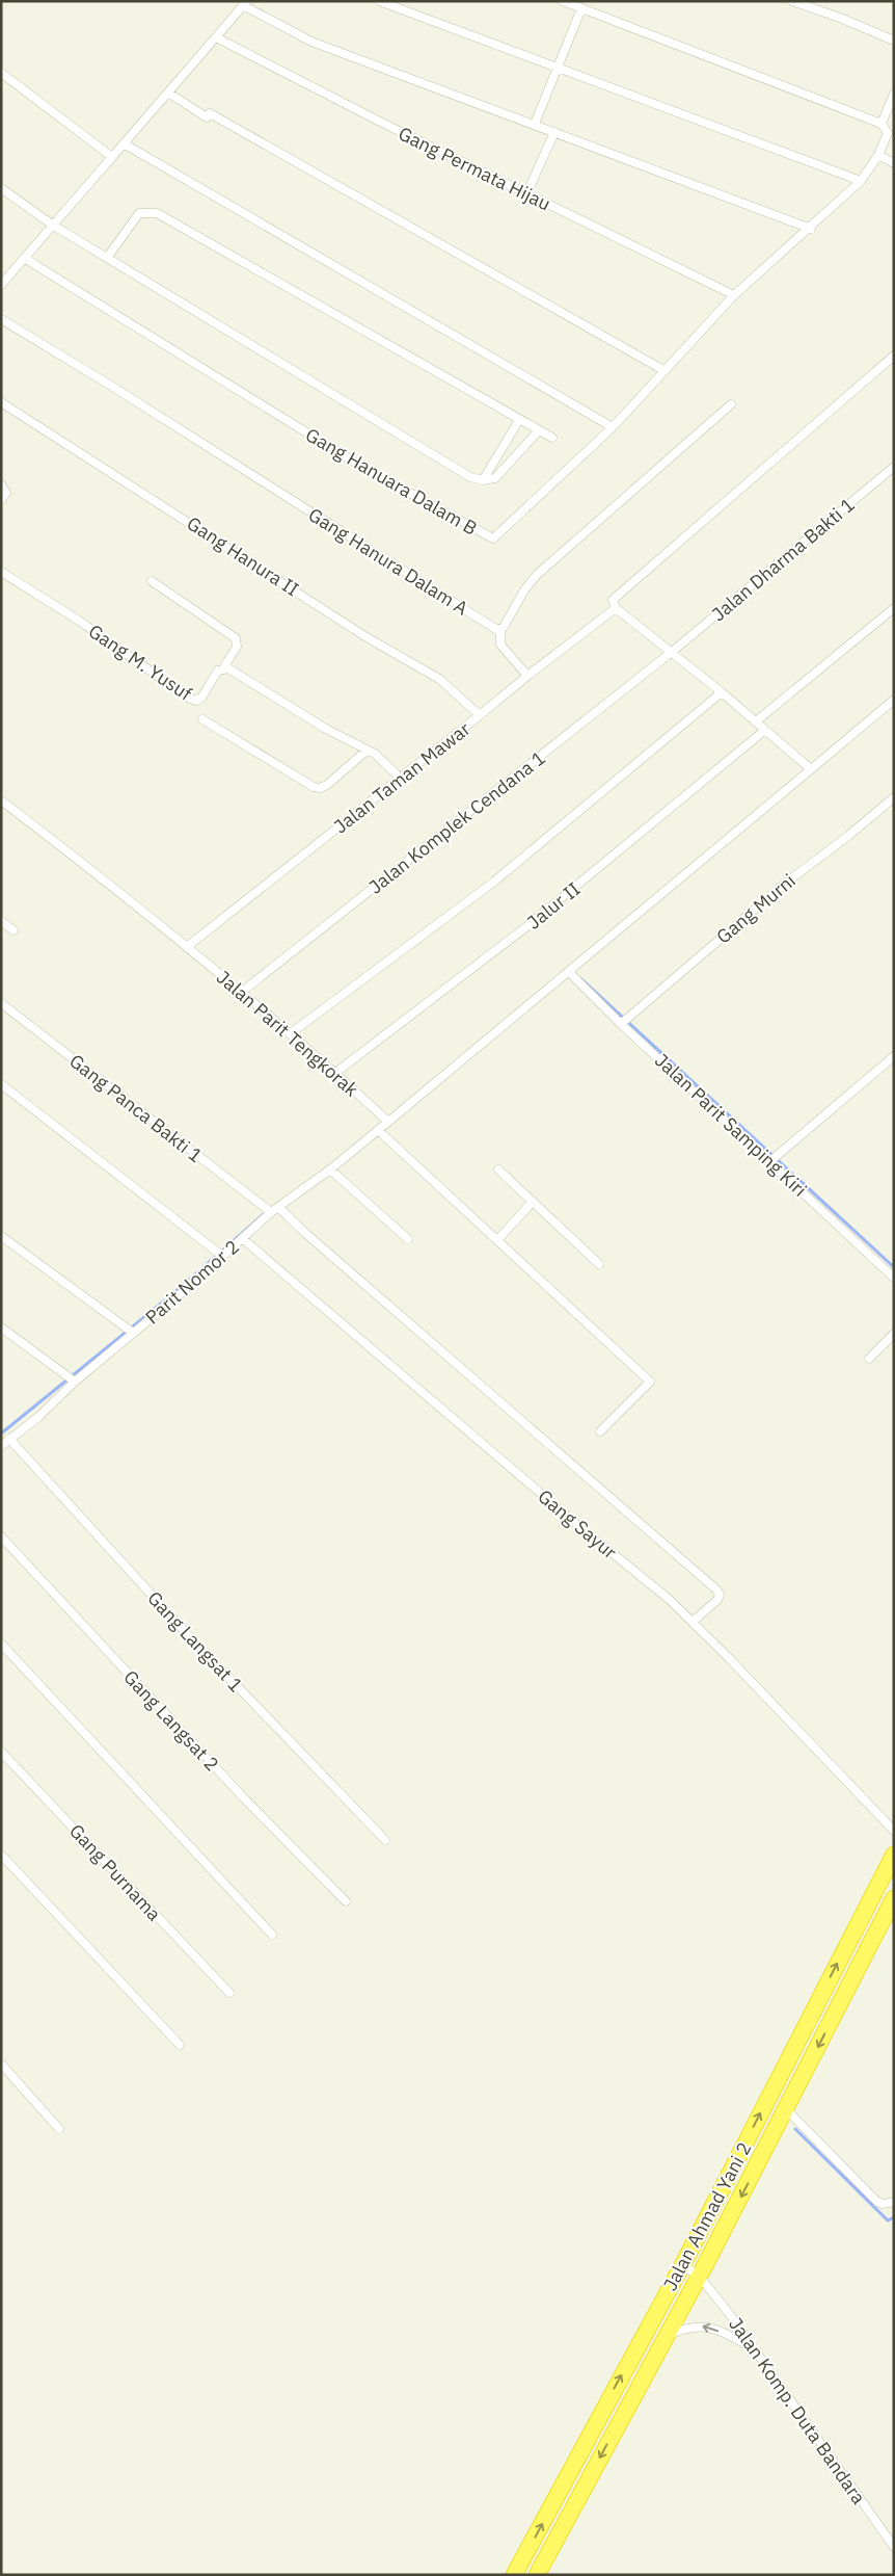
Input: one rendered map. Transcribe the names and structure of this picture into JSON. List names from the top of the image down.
{
  "streets": {
    "highway": ["Jalan Ahmad Yani 2"],
    "street": [
      "Gang Permata Hijau",
      "Gang Hanuara Dalam B",
      "Gang Hanura II",
      "Jalan Dharma Bakti 1",
      "Gang Hanura Dalam A",
      "Gang M. Yusuf",
      "Jalan Taman Mawar",
      "Jalan Komplek Cendana 1",
      "Jalur II",
      "Gang Murni",
      "Jalan Parit Tengkorak",
      "Gang Panca Bakti 1",
      "Jalan Parit Samping Kiri",
      "Parit Nomor 2",
      "Gang Sayur",
      "Gang Langsat 1",
      "Gang Langsat 2",
      "Gang Purnama",
      "Jalan Komp. Duta Bandara"
    ]
  },
  "crossings": [
    ["Gang Permata Hijau", "Gang Hanuara Dalam B"],
    ["Gang Hanura II", "Jalan Taman Mawar"],
    ["Jalan Dharma Bakti 1", "Jalan Komplek Cendana 1"],
    ["Jalan Taman Mawar", "Jalan Parit Tengkorak"],
    ["Jalan Komplek Cendana 1", "Jalan Parit Tengkorak"],
    ["Jalur II", "Jalan Parit Tengkorak"],
    ["Gang Murni", "Jalan Parit Samping Kiri"],
    ["Jalan Parit Tengkorak", "Parit Nomor 2"],
    ["Gang Panca Bakti 1", "Parit Nomor 2"],
    ["Parit Nomor 2", "Gang Sayur"],
    ["Parit Nomor 2", "Gang Langsat 1"],
    ["Jalan Ahmad Yani 2", "Jalan Komp. Duta Bandara"]
  ]
}
